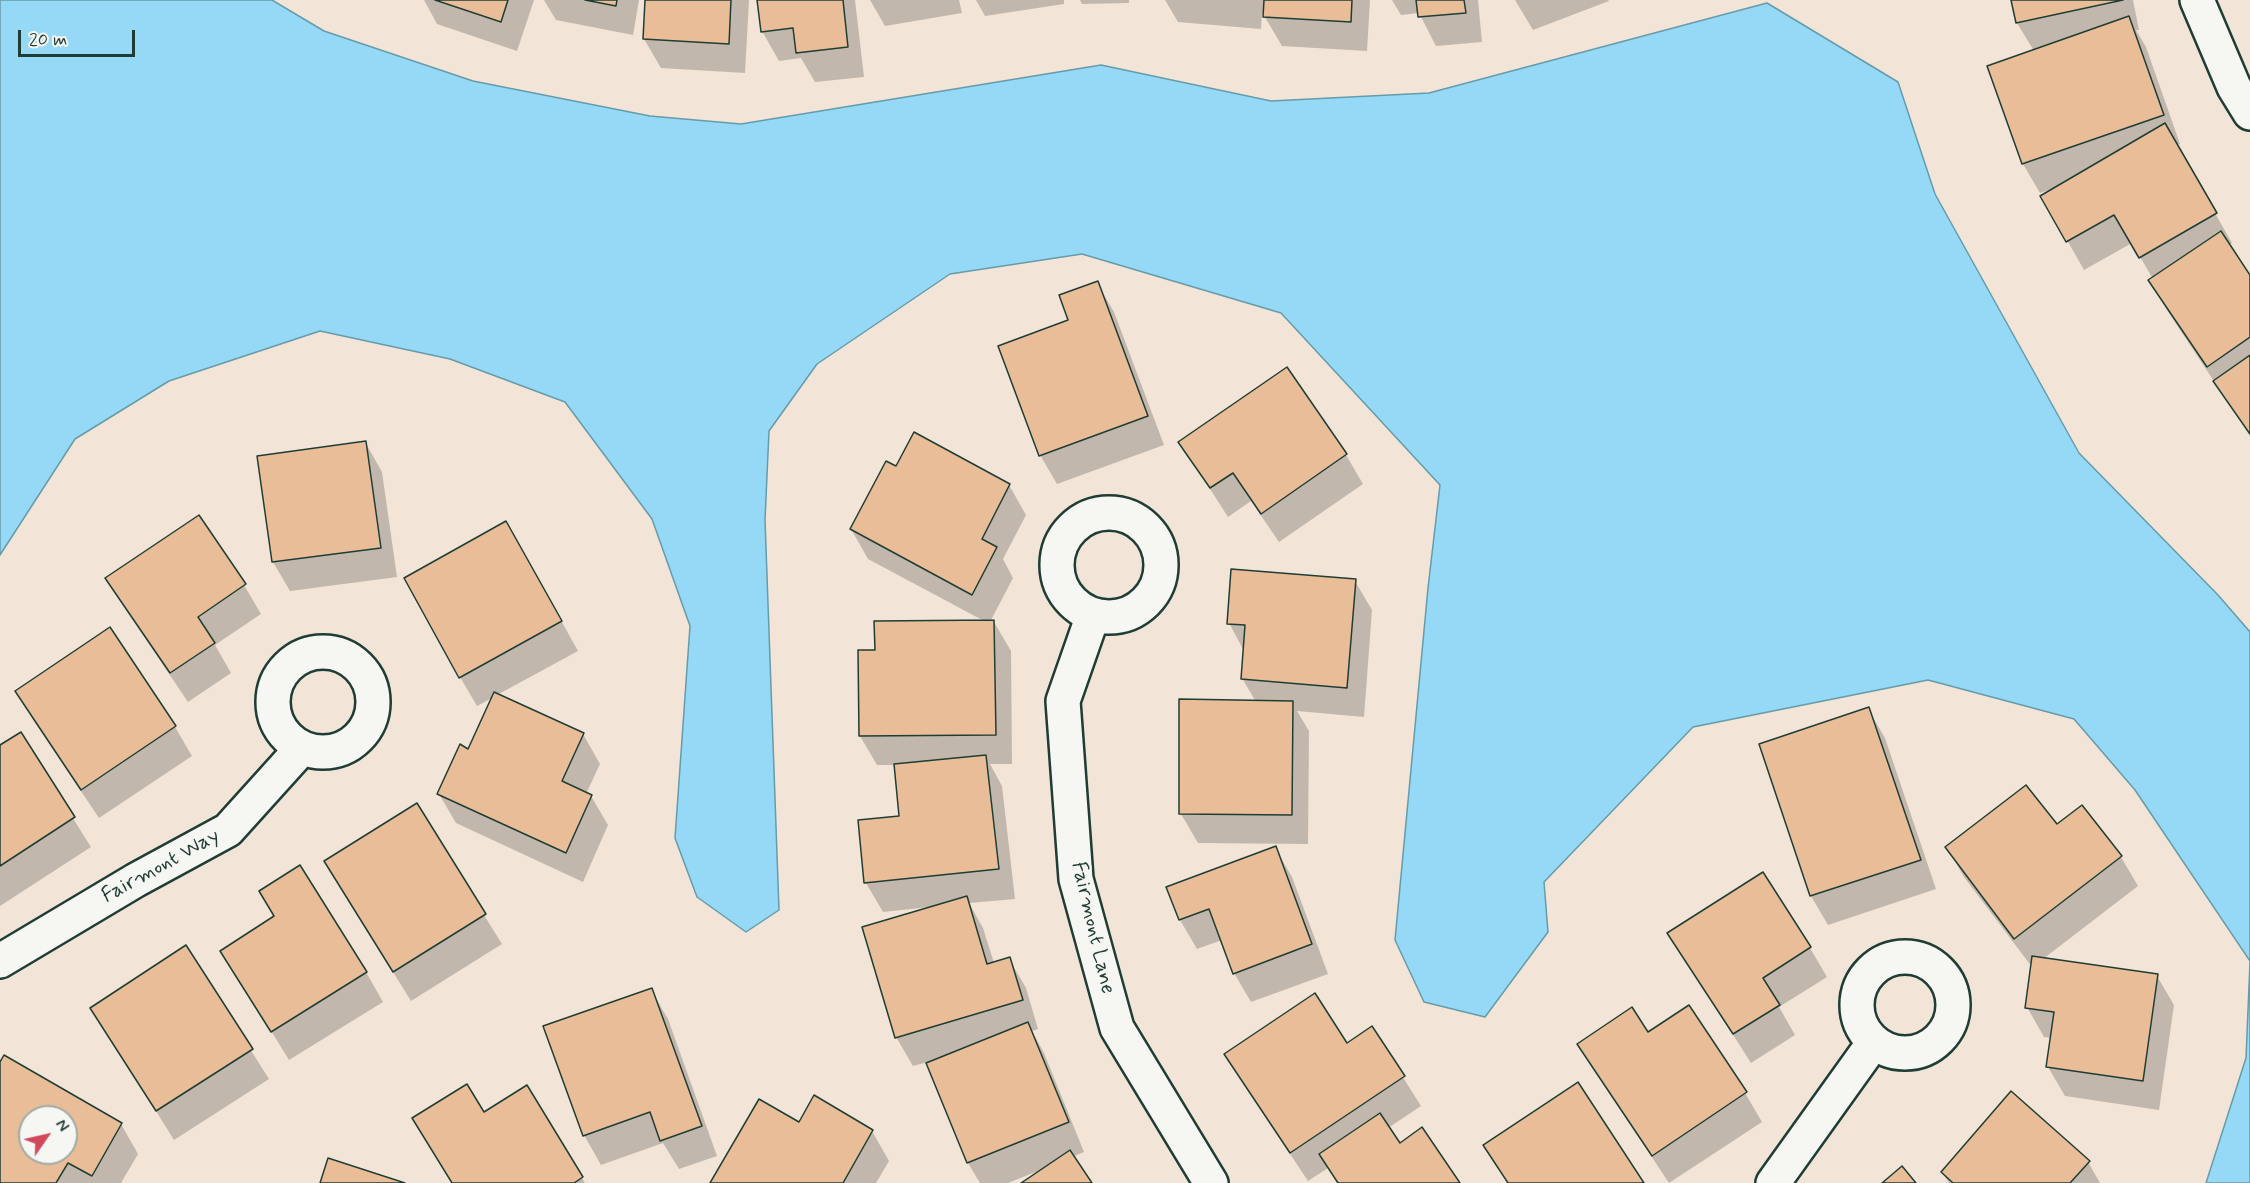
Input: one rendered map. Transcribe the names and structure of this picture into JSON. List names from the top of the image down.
{
  "streets": {
    "street": ["Fairmont Way", "Fairmont Lane"]
  },
  "scale_bar": "20 m",
  "north": "top right"
}
